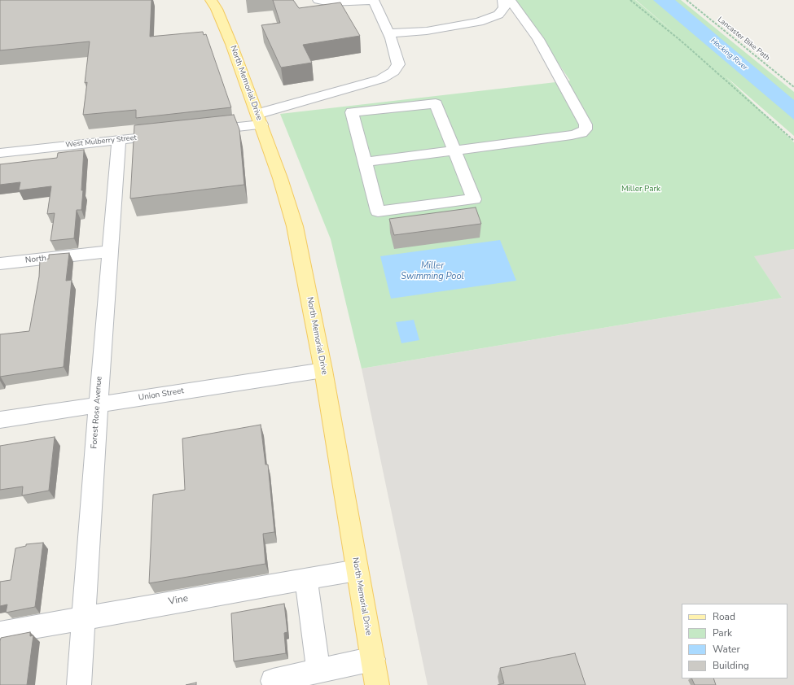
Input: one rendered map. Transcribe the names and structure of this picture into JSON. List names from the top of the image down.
{
  "streets": {
    "main road": ["North Memorial Drive"],
    "street": [
      "West Mulberry Street",
      "North",
      "Union Street",
      "Forest Rose Avenue",
      "Vine"
    ],
    "path": ["Lancaster Bike Path"]
  },
  "crossings": [
    ["North Memorial Drive", "Union Street"],
    ["North Memorial Drive", "Vine"],
    ["West Mulberry Street", "Forest Rose Avenue"],
    ["North", "Forest Rose Avenue"],
    ["Union Street", "Forest Rose Avenue"],
    ["Forest Rose Avenue", "Vine"]
  ],
  "water": ["Hocking River", "Miller Swimming Pool"],
  "parks": ["Miller Park"],
  "legend": [
    "Road",
    "Park",
    "Water",
    "Building"
  ]
}
